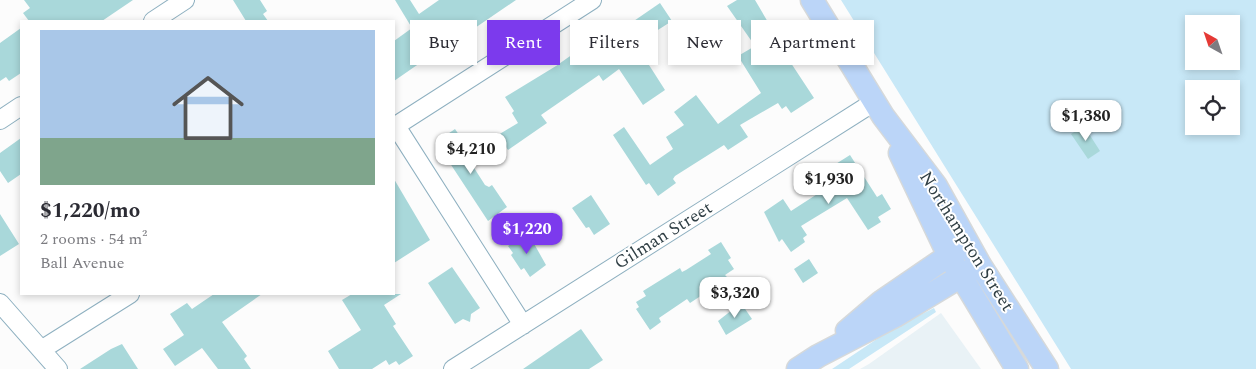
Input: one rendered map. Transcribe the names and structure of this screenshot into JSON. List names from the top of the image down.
{
  "streets": {
    "main road": ["Northampton Street"],
    "street": ["Gilman Street"]
  },
  "crossings": [
    ["Gilman Street", "Northampton Street"]
  ],
  "north": "top left",
  "page": {
    "chip": [
      "Buy",
      "Rent",
      "Filters",
      "New",
      "Apartment"
    ],
    "list": [
      {
        "name": "$1,220/mo",
        "note": "2 rooms · 54 m² · Ball Avenue"
      }
    ],
    "price": [
      "$1,380",
      "$4,210",
      "$1,930",
      "$1,220",
      "$3,320"
    ]
  }
}
